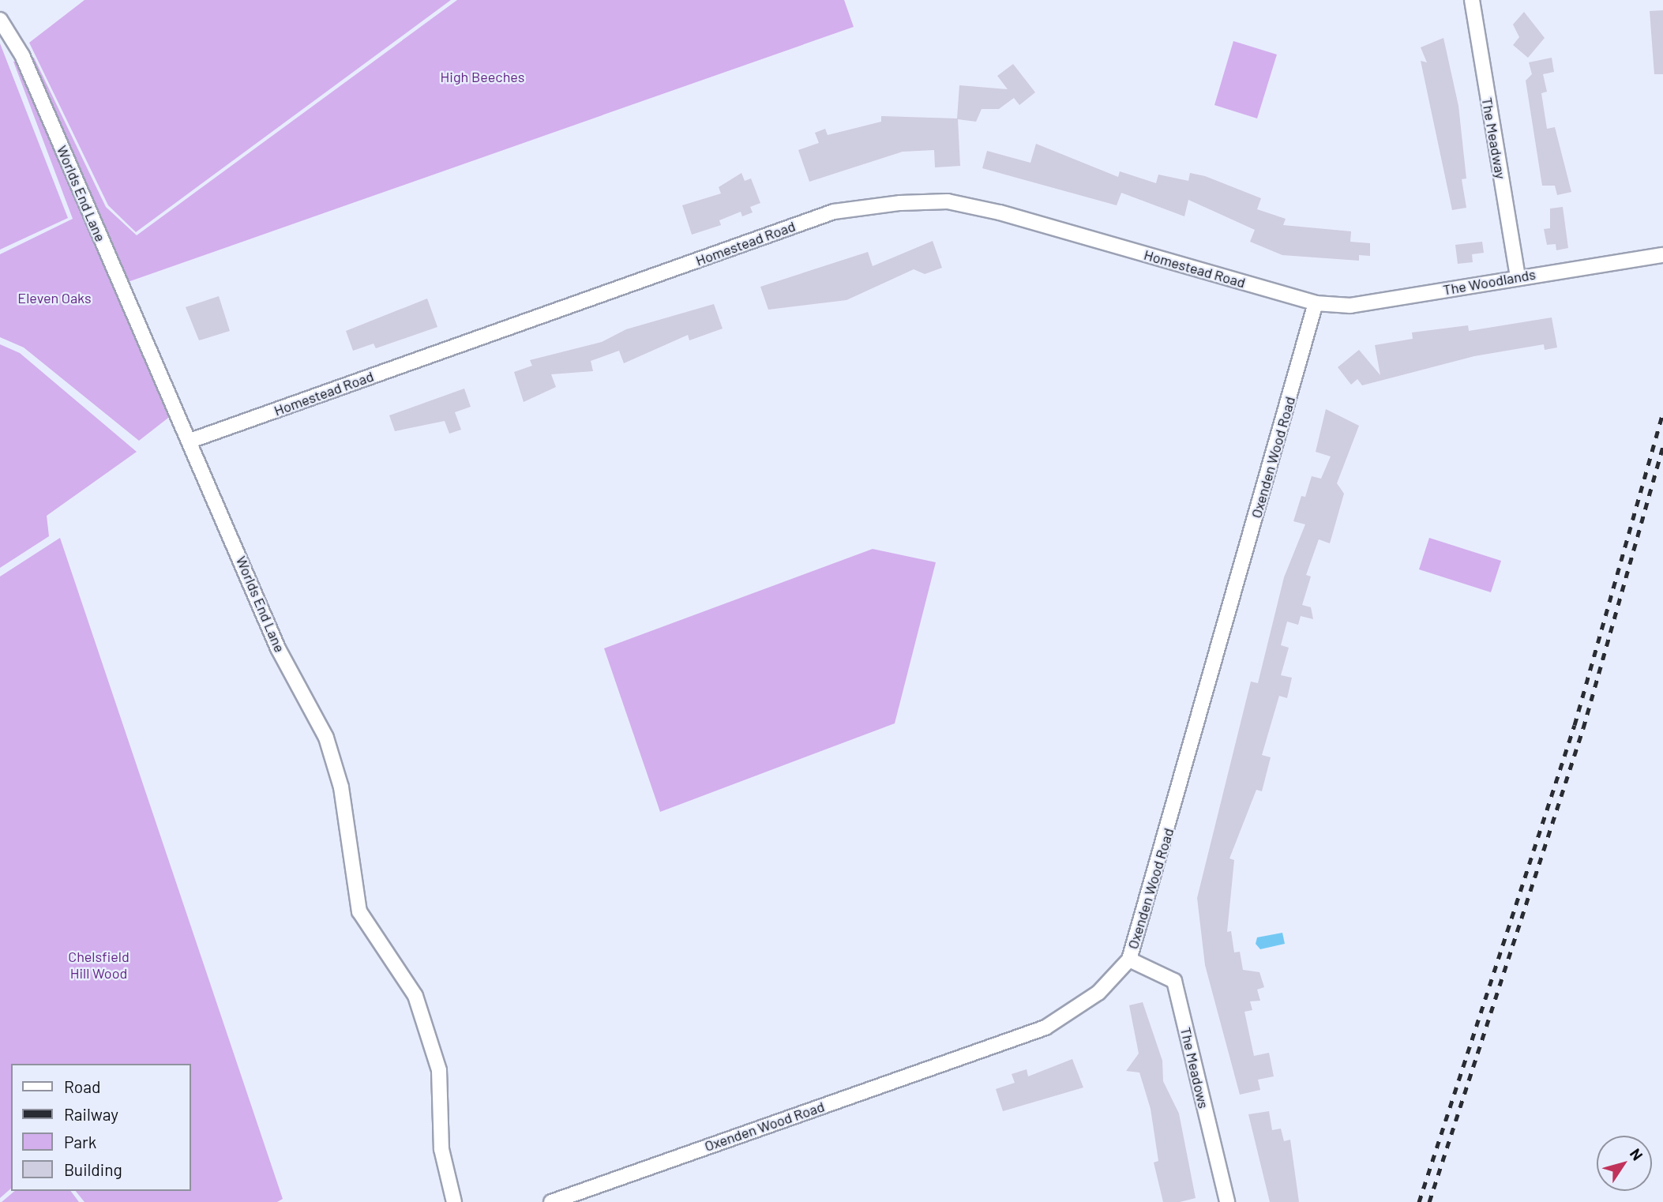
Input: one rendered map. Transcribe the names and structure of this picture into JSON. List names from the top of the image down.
{
  "streets": {
    "street": [
      "The Meadway",
      "Worlds End Lane",
      "Homestead Road",
      "The Woodlands",
      "Oxenden Wood Road",
      "The Meadows"
    ]
  },
  "crossings": [
    ["The Meadway", "The Woodlands"],
    ["Worlds End Lane", "Homestead Road"],
    ["Homestead Road", "The Woodlands"],
    ["Homestead Road", "Oxenden Wood Road"],
    ["The Woodlands", "Oxenden Wood Road"],
    ["Oxenden Wood Road", "The Meadows"]
  ],
  "parks": ["High Beeches", "Eleven Oaks", "Chelsfield Hill Wood"],
  "legend": [
    "Road",
    "Railway",
    "Park",
    "Building"
  ],
  "north": "top right"
}
